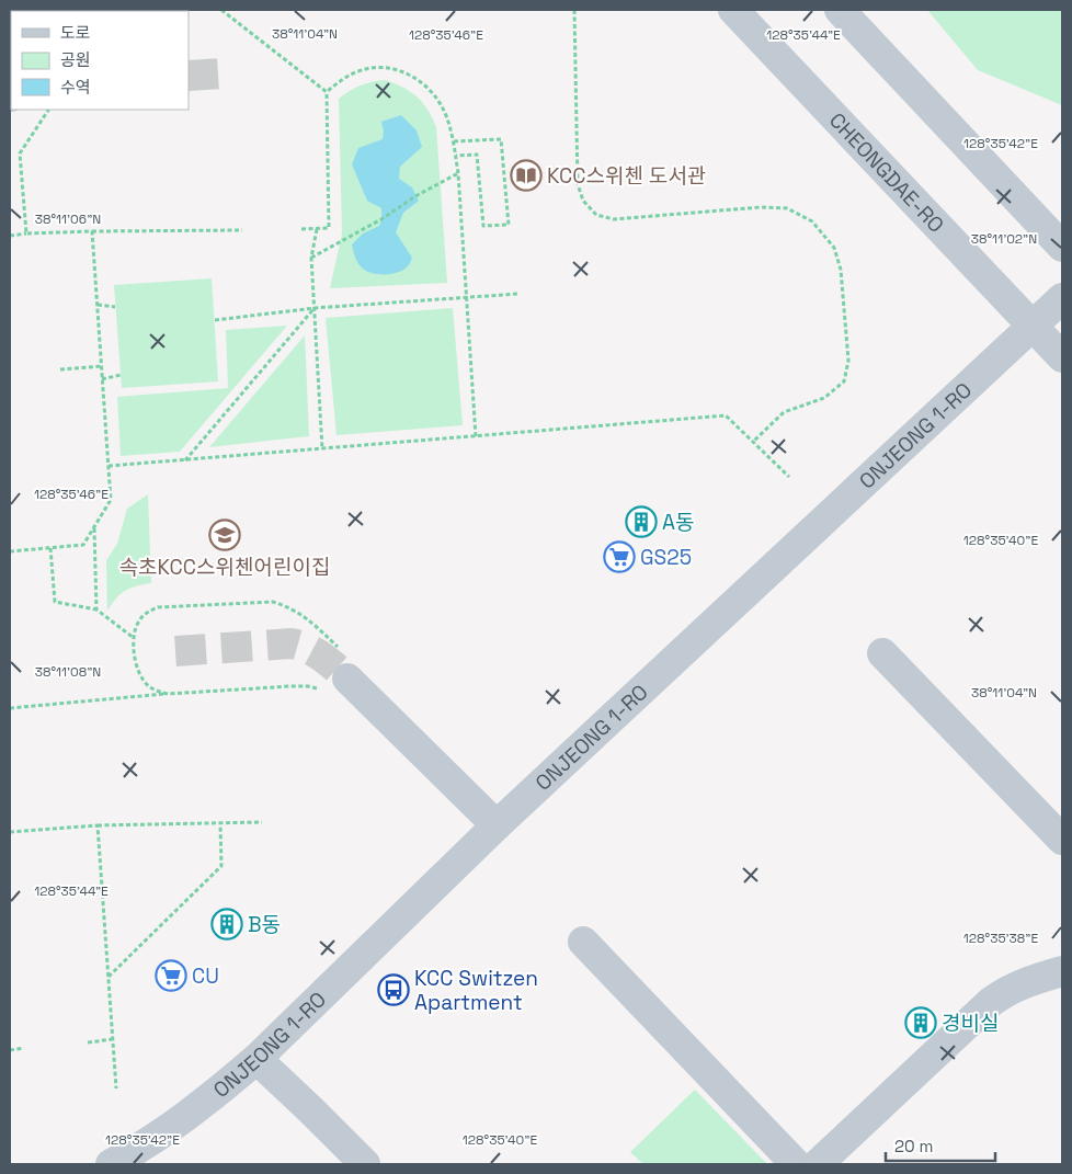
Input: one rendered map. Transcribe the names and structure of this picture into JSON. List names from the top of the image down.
{
  "streets": {
    "street": ["CHEONGDAE-RO", "ONJEONG 1-RO"]
  },
  "crossings": [
    ["CHEONGDAE-RO", "ONJEONG 1-RO"]
  ],
  "places": {
    "library": ["KCC스위첸 도서관"],
    "building": ["A동", "B동", "경비실"],
    "school or university": ["속초KCC스위첸어린이집"],
    "supermarket": ["GS25", "CU"],
    "bus stop": ["KCC Switzen Apartment"]
  },
  "legend": ["도로", "공원", "수역"],
  "scale_bar": "20 m",
  "coordinates": [
    "38°11'04\"N",
    "128°35'46\"E",
    "128°35'44\"E",
    "128°35'42\"E",
    "38°11'06\"N",
    "38°11'02\"N",
    "128°35'40\"E",
    "38°11'08\"N",
    "128°35'38\"E"
  ]
}
